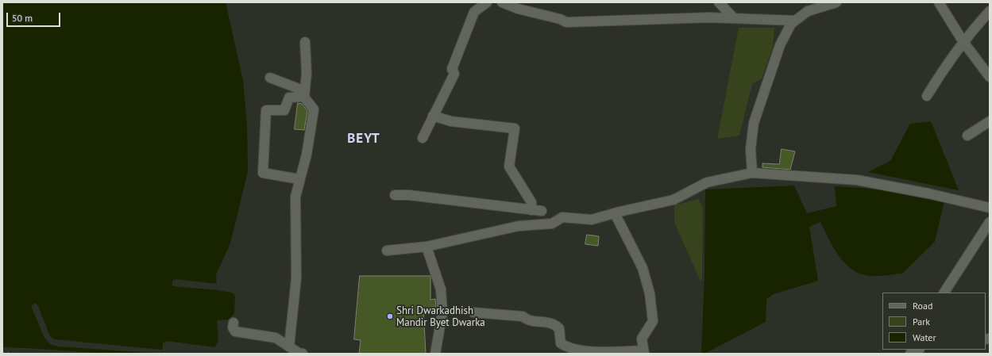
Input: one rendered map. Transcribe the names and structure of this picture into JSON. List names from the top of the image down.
{
  "districts": ["BEYT"],
  "places": ["Shri Dwarkadhish Mandir Byet Dwarka"],
  "legend": ["Road", "Park", "Water"],
  "scale_bar": "50 m"
}
